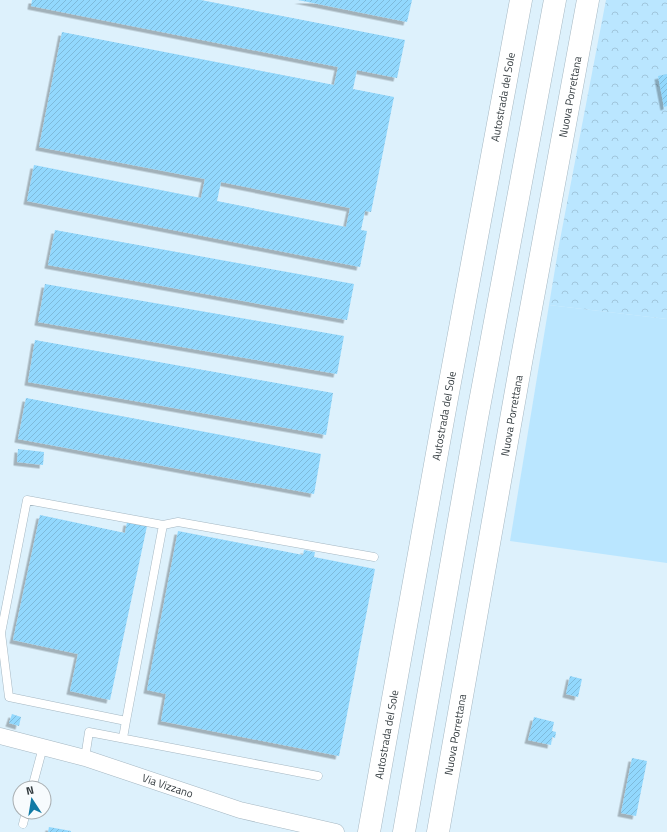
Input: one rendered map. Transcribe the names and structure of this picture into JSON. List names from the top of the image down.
{
  "streets": {
    "highway": ["Autostrada del Sole", "Nuova Porrettana"],
    "street": ["Via Vizzano"]
  },
  "north": "top"
}
